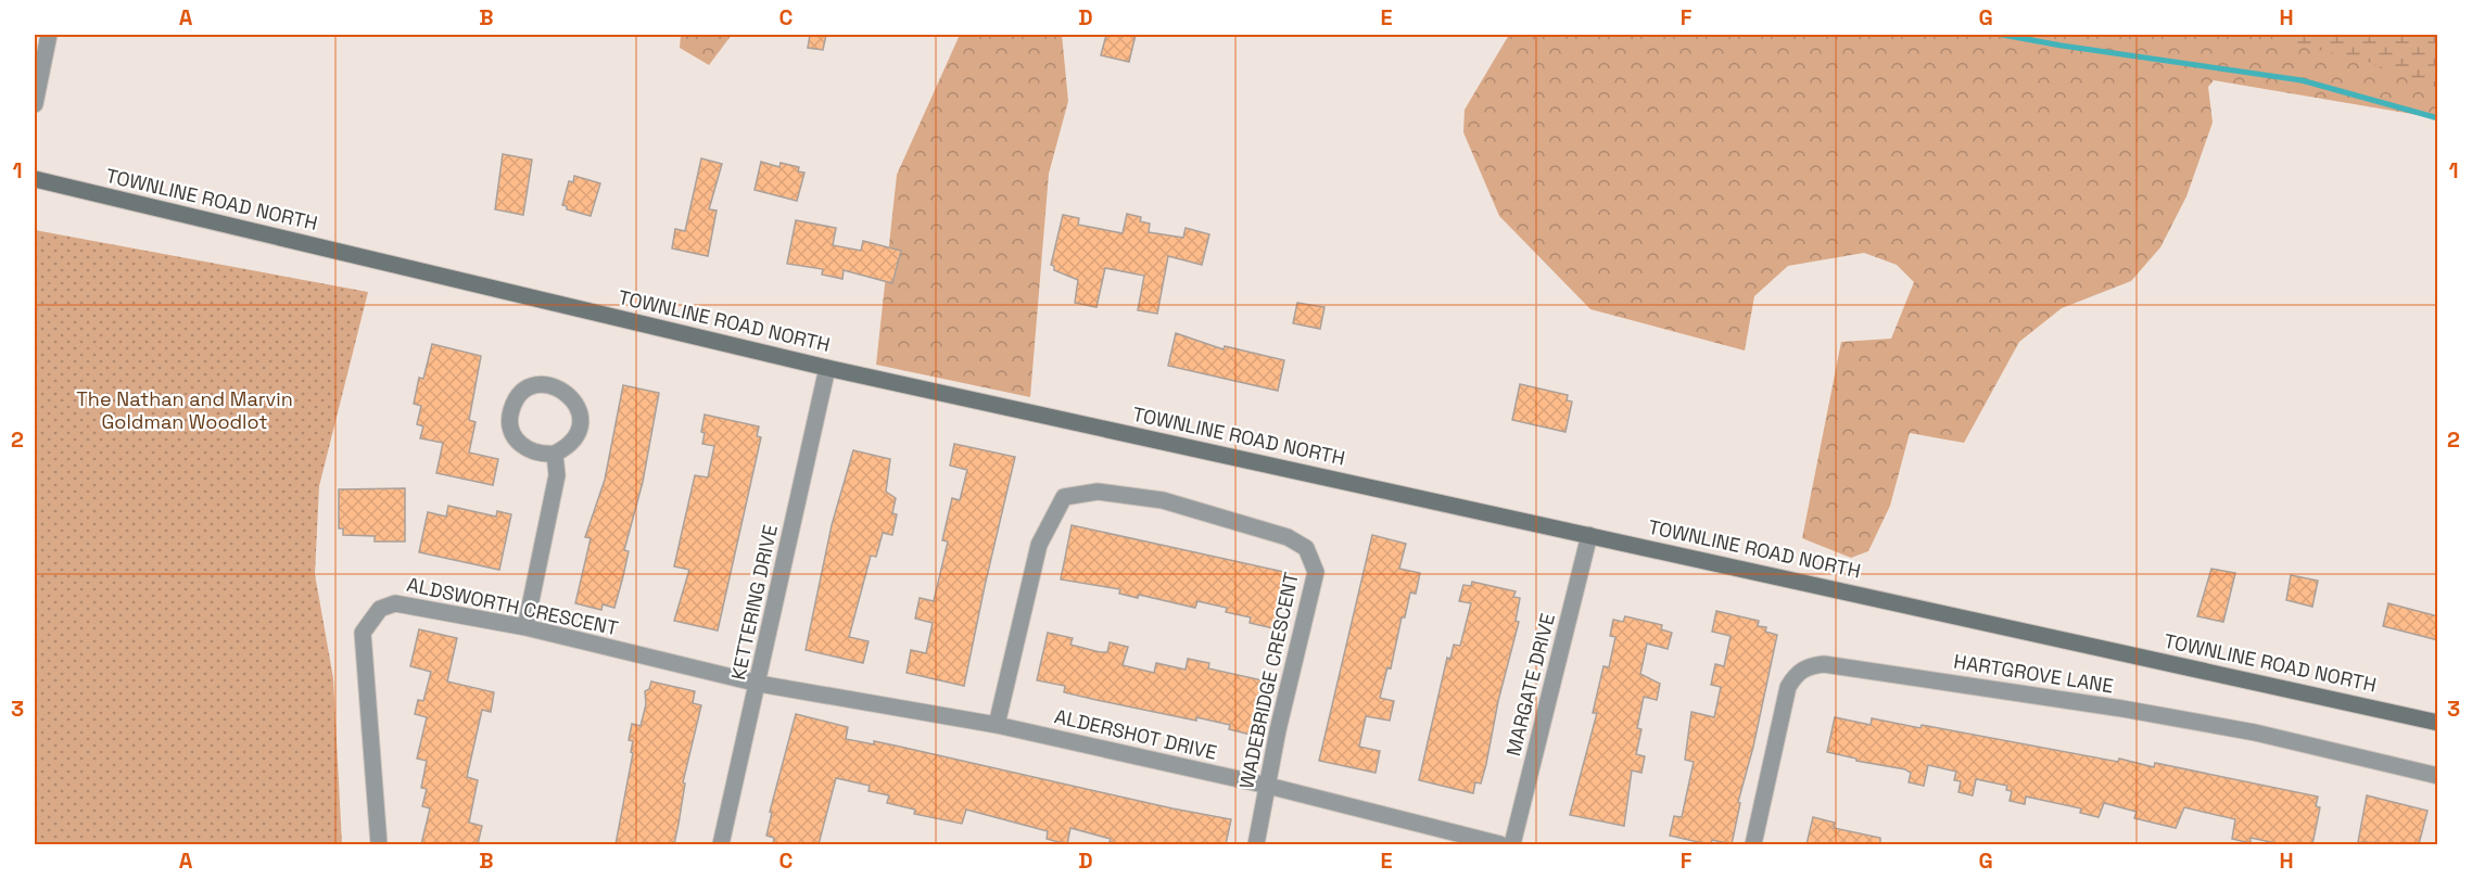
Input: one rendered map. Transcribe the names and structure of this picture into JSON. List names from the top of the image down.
{
  "streets": {
    "main road": ["TOWNLINE ROAD NORTH"],
    "street": [
      "KETTERING DRIVE",
      "ALDSWORTH CRESCENT",
      "HARTGROVE LANE",
      "WADEBRIDGE CRESCENT",
      "MARGATE DRIVE",
      "ALDERSHOT DRIVE"
    ]
  },
  "crossings": [
    ["TOWNLINE ROAD NORTH", "KETTERING DRIVE"],
    ["TOWNLINE ROAD NORTH", "MARGATE DRIVE"],
    ["KETTERING DRIVE", "ALDSWORTH CRESCENT"],
    ["KETTERING DRIVE", "ALDERSHOT DRIVE"],
    ["ALDSWORTH CRESCENT", "ALDERSHOT DRIVE"],
    ["WADEBRIDGE CRESCENT", "ALDERSHOT DRIVE"]
  ],
  "parks": ["The Nathan and Marvin Goldman Woodlot"],
  "grid": {
    "columns": [
      "A",
      "B",
      "C",
      "D",
      "E",
      "F",
      "G",
      "H"
    ],
    "rows": ["1", "2", "3"]
  }
}
